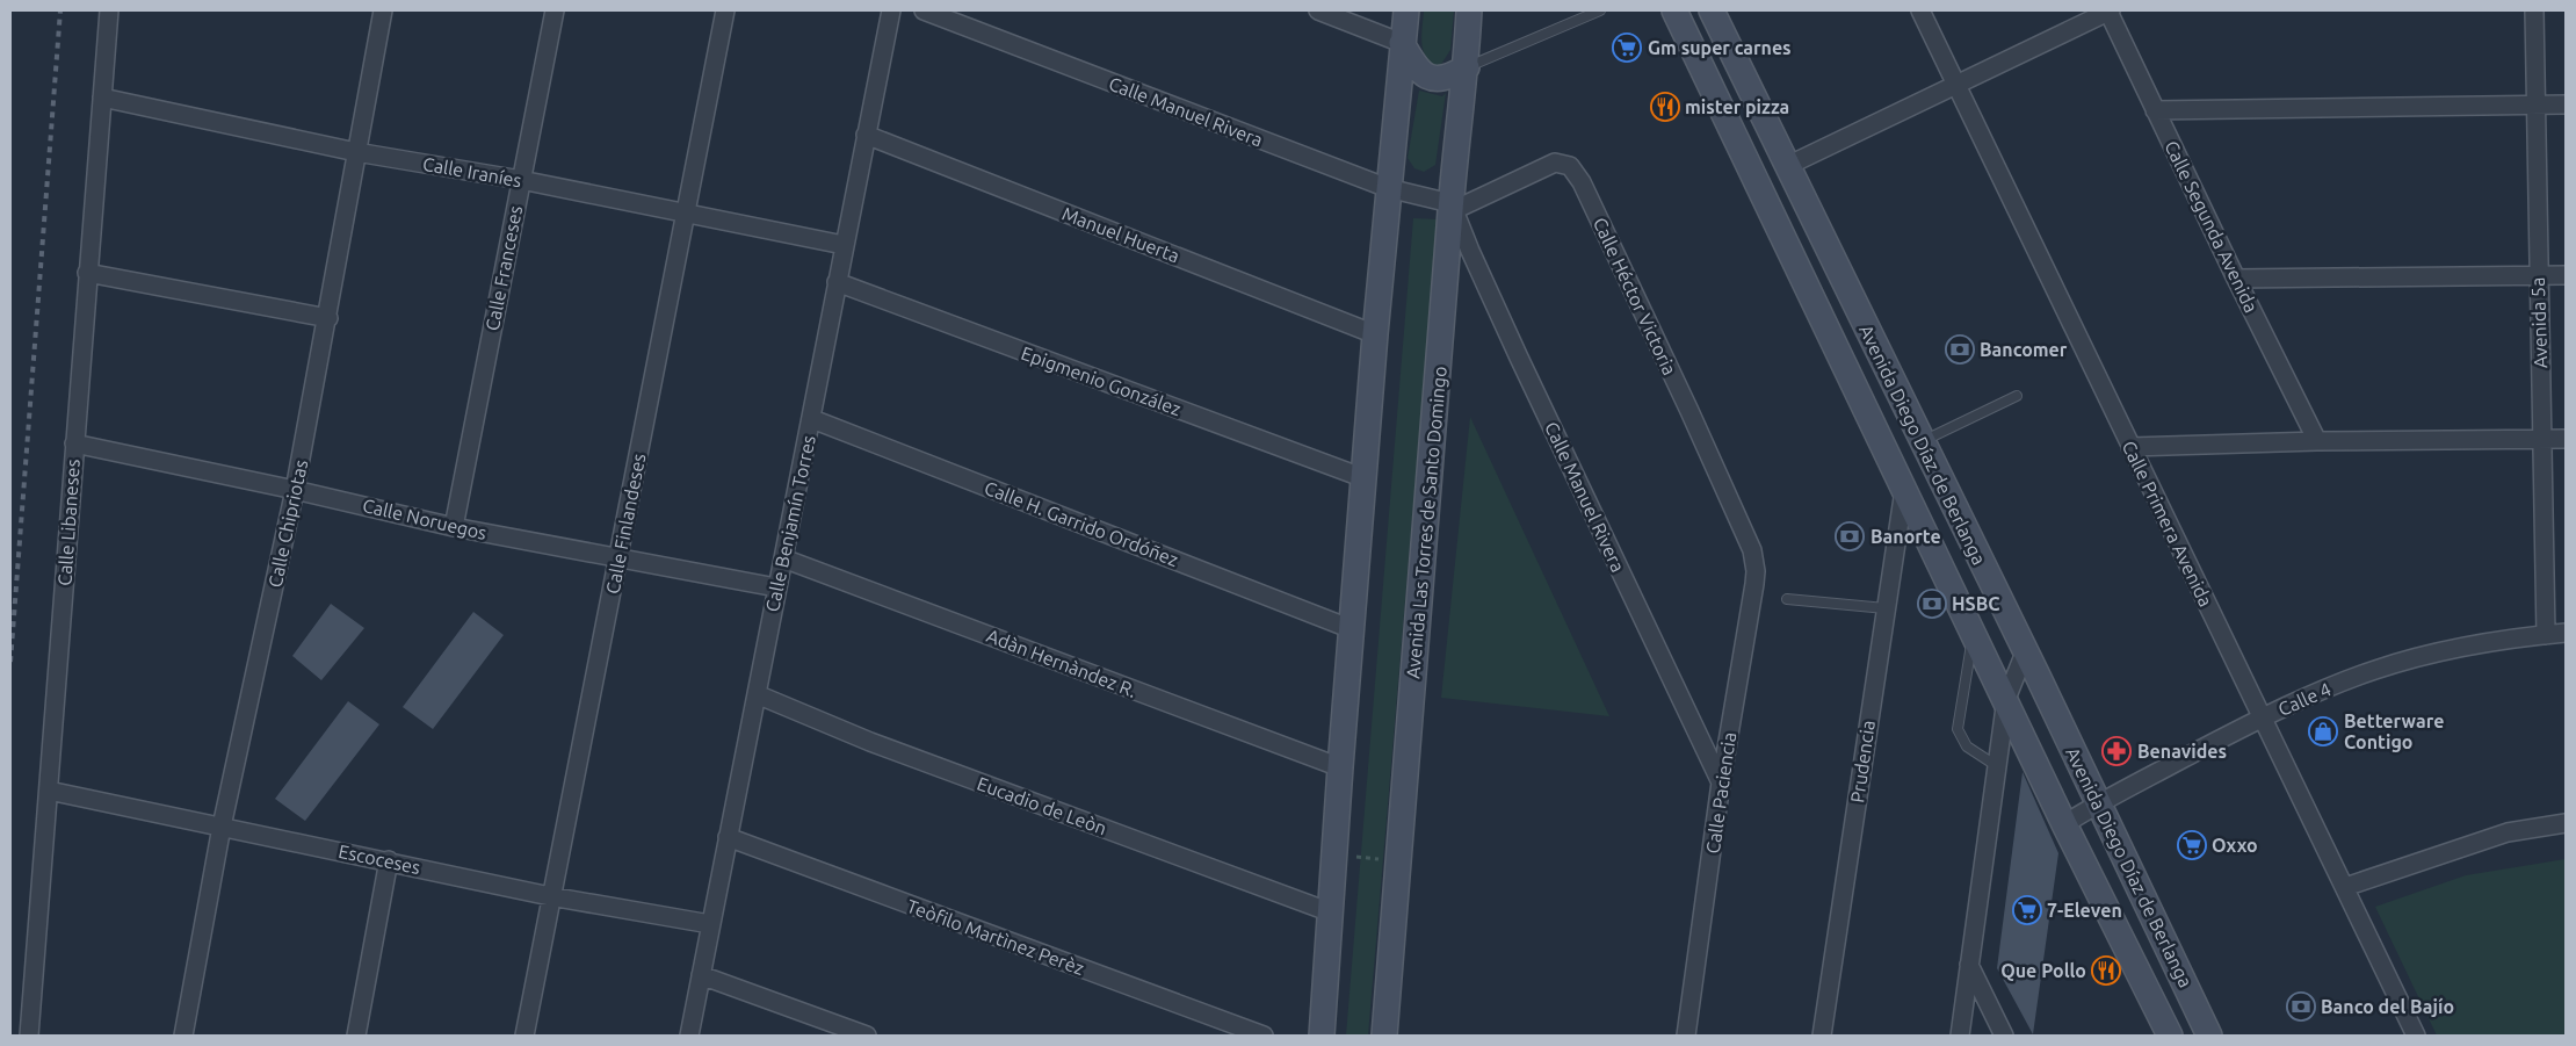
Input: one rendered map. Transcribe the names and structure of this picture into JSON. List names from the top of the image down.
{
  "streets": {
    "main road": ["Avenida Diego Díaz de Berlanga", "Avenida Las Torres de Santo Domingo"],
    "street": [
      "Calle Manuel Rivera",
      "Calle Iraníes",
      "Calle Segunda Avenida",
      "Manuel Huerta",
      "Calle Franceses",
      "Calle Héctor Victoria",
      "Avenida 5a",
      "Epigmenio González",
      "Calle Noruegos",
      "Calle Libaneses",
      "Calle Chipriotas",
      "Calle Finlandeses",
      "Calle Benjamín Torres",
      "Calle H. Garrido Ordóñez",
      "Calle Primera Avenida",
      "Adàn Hernàndez R.",
      "Calle 4",
      "Prudencia",
      "Calle Paciencia",
      "Eucadio de Leòn",
      "Escoceses",
      "Teòfilo Martìnez Perèz"
    ]
  },
  "crossings": [
    ["Calle Manuel Rivera", "Calle Héctor Victoria"],
    ["Calle Manuel Rivera", "Avenida Las Torres de Santo Domingo"],
    ["Calle Manuel Rivera", "Calle Paciencia"],
    ["Calle Iraníes", "Calle Franceses"],
    ["Calle Iraníes", "Calle Libaneses"],
    ["Calle Iraníes", "Calle Chipriotas"],
    ["Calle Iraníes", "Calle Finlandeses"],
    ["Calle Iraníes", "Calle Benjamín Torres"],
    ["Manuel Huerta", "Calle Benjamín Torres"],
    ["Calle Franceses", "Calle Noruegos"],
    ["Calle Héctor Victoria", "Avenida Las Torres de Santo Domingo"],
    ["Calle Héctor Victoria", "Calle Paciencia"],
    ["Avenida 5a", "Calle 4"],
    ["Epigmenio González", "Calle Benjamín Torres"],
    ["Avenida Diego Díaz de Berlanga", "Calle 4"],
    ["Avenida Diego Díaz de Berlanga", "Prudencia"],
    ["Calle Noruegos", "Calle Libaneses"],
    ["Calle Noruegos", "Calle Chipriotas"],
    ["Calle Noruegos", "Calle Finlandeses"],
    ["Calle Noruegos", "Calle Benjamín Torres"],
    ["Calle Libaneses", "Escoceses"],
    ["Calle Chipriotas", "Escoceses"],
    ["Calle Finlandeses", "Escoceses"],
    ["Calle Benjamín Torres", "Calle H. Garrido Ordóñez"],
    ["Calle Benjamín Torres", "Adàn Hernàndez R."],
    ["Calle Benjamín Torres", "Eucadio de Leòn"],
    ["Calle Benjamín Torres", "Escoceses"],
    ["Calle Benjamín Torres", "Teòfilo Martìnez Perèz"],
    ["Calle Primera Avenida", "Calle 4"]
  ],
  "places": {
    "supermarket": ["Gm super carnes", "Oxxo", "7-Eleven"],
    "restaurant": ["mister pizza", "Que Pollo"],
    "bank": [
      "Bancomer",
      "Banorte",
      "HSBC",
      "Banco del Bajío"
    ],
    "shop": ["Betterware Contigo"],
    "pharmacy": ["Benavides"]
  }
}
